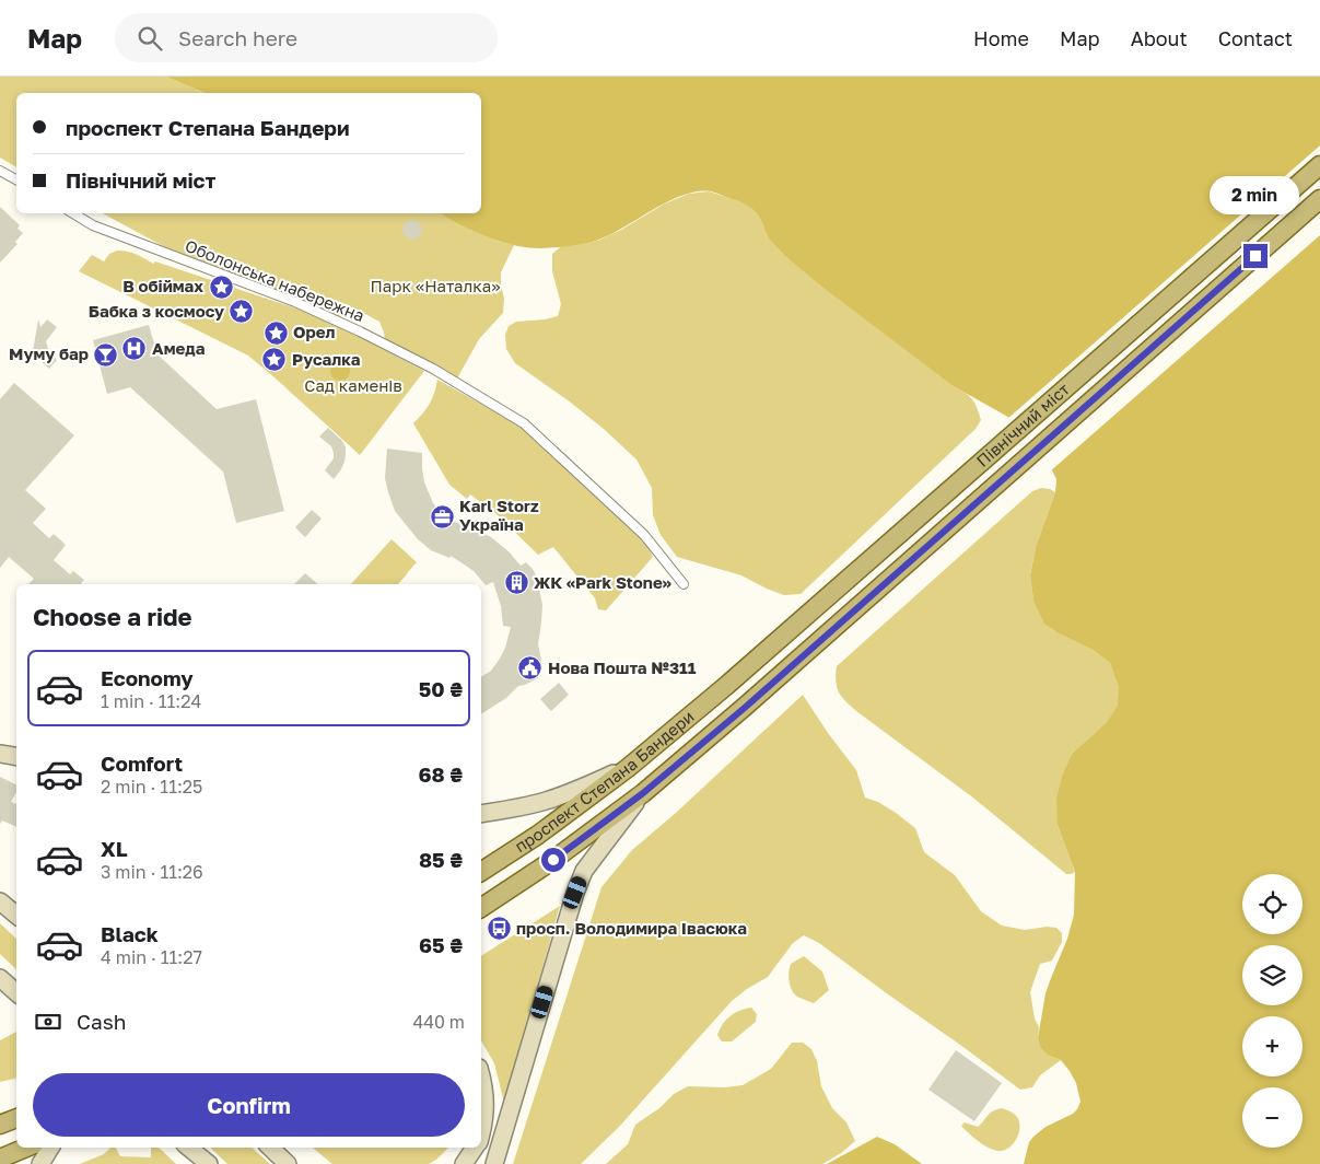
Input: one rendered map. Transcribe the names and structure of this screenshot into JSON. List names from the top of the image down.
{
  "streets": {
    "main road": ["Північний міст", "проспект Степана Бандери"],
    "street": ["Оболонська набережна"]
  },
  "crossings": [
    ["Північний міст", "проспект Степана Бандери"]
  ],
  "parks": ["Парк «Наталка»", "Сад каменів"],
  "places": {
    "place": [
      "В обіймах",
      "Бабка з космосу",
      "Орел",
      "Русалка"
    ],
    "hospital": ["Амеда"],
    "bar": ["Муму бар"],
    "office": ["Karl Storz Україна"],
    "building": ["ЖК «Park Stone»"],
    "public building": ["Нова Пошта №311"],
    "bus stop": ["просп. Володимира Івасюка"]
  },
  "page": {
    "header": "Map",
    "search": "Search here",
    "nav": [
      "Home",
      "Map",
      "About",
      "Contact"
    ],
    "banner": ["проспект Степана Бандери", "Північний міст"],
    "bubble": "2 min",
    "heading": "Choose a ride",
    "list": [
      {
        "name": "Economy",
        "note": "1 min · 11:24",
        "value": "50 ₴"
      },
      {
        "name": "Comfort",
        "note": "2 min · 11:25",
        "value": "68 ₴"
      },
      {
        "name": "XL",
        "note": "3 min · 11:26",
        "value": "85 ₴"
      },
      {
        "name": "Black",
        "note": "4 min · 11:27",
        "value": "65 ₴"
      }
    ],
    "map_buttons": ["+", "−"],
    "pay": ["Cash", "440 m"],
    "buttons": "Confirm"
  }
}
